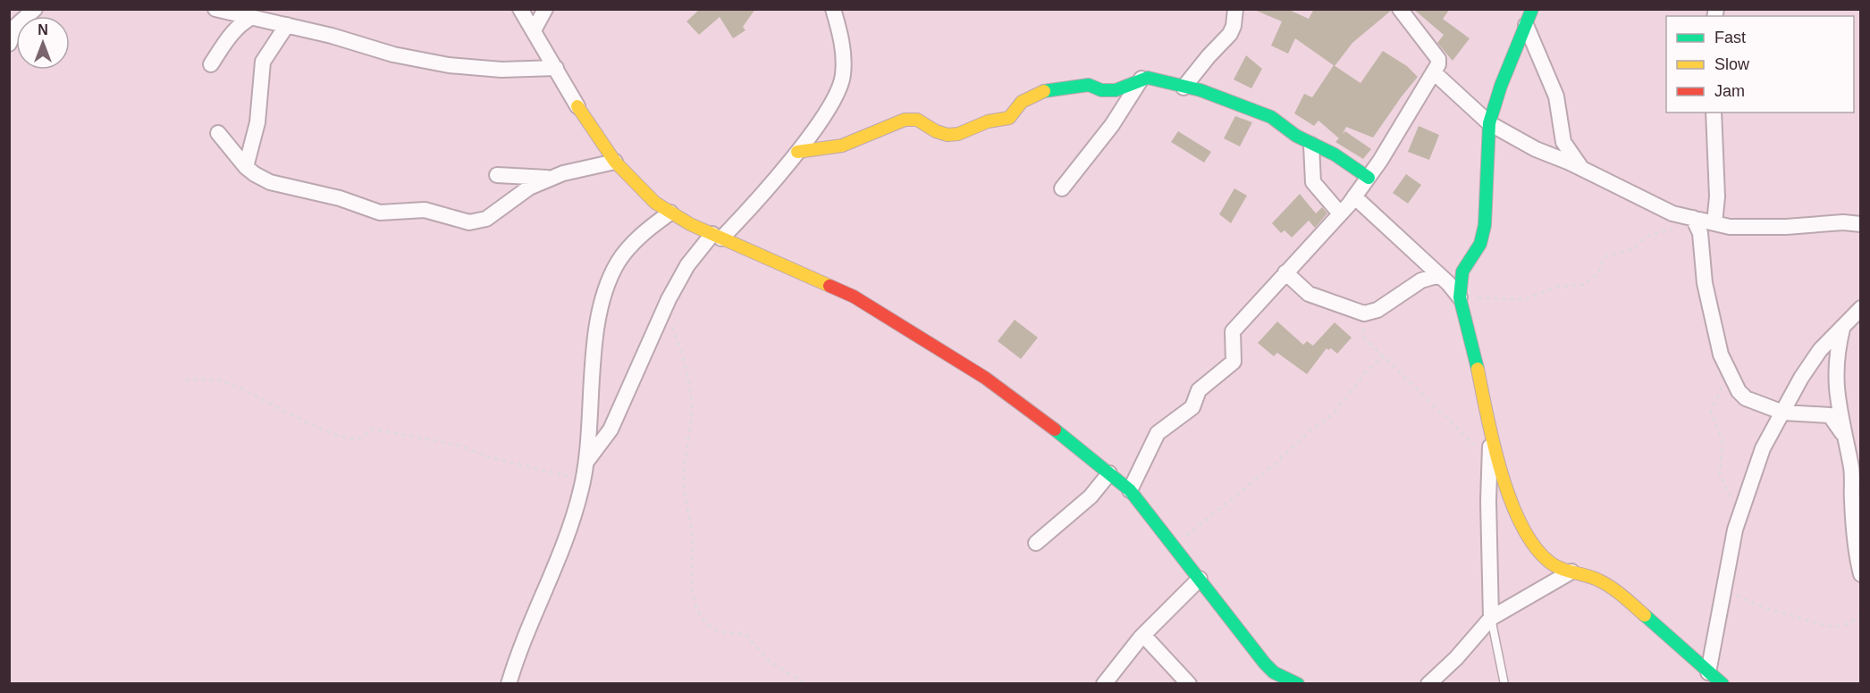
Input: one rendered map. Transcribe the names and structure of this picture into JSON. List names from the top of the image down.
{
  "legend": ["Fast", "Slow", "Jam"],
  "north": "top"
}
